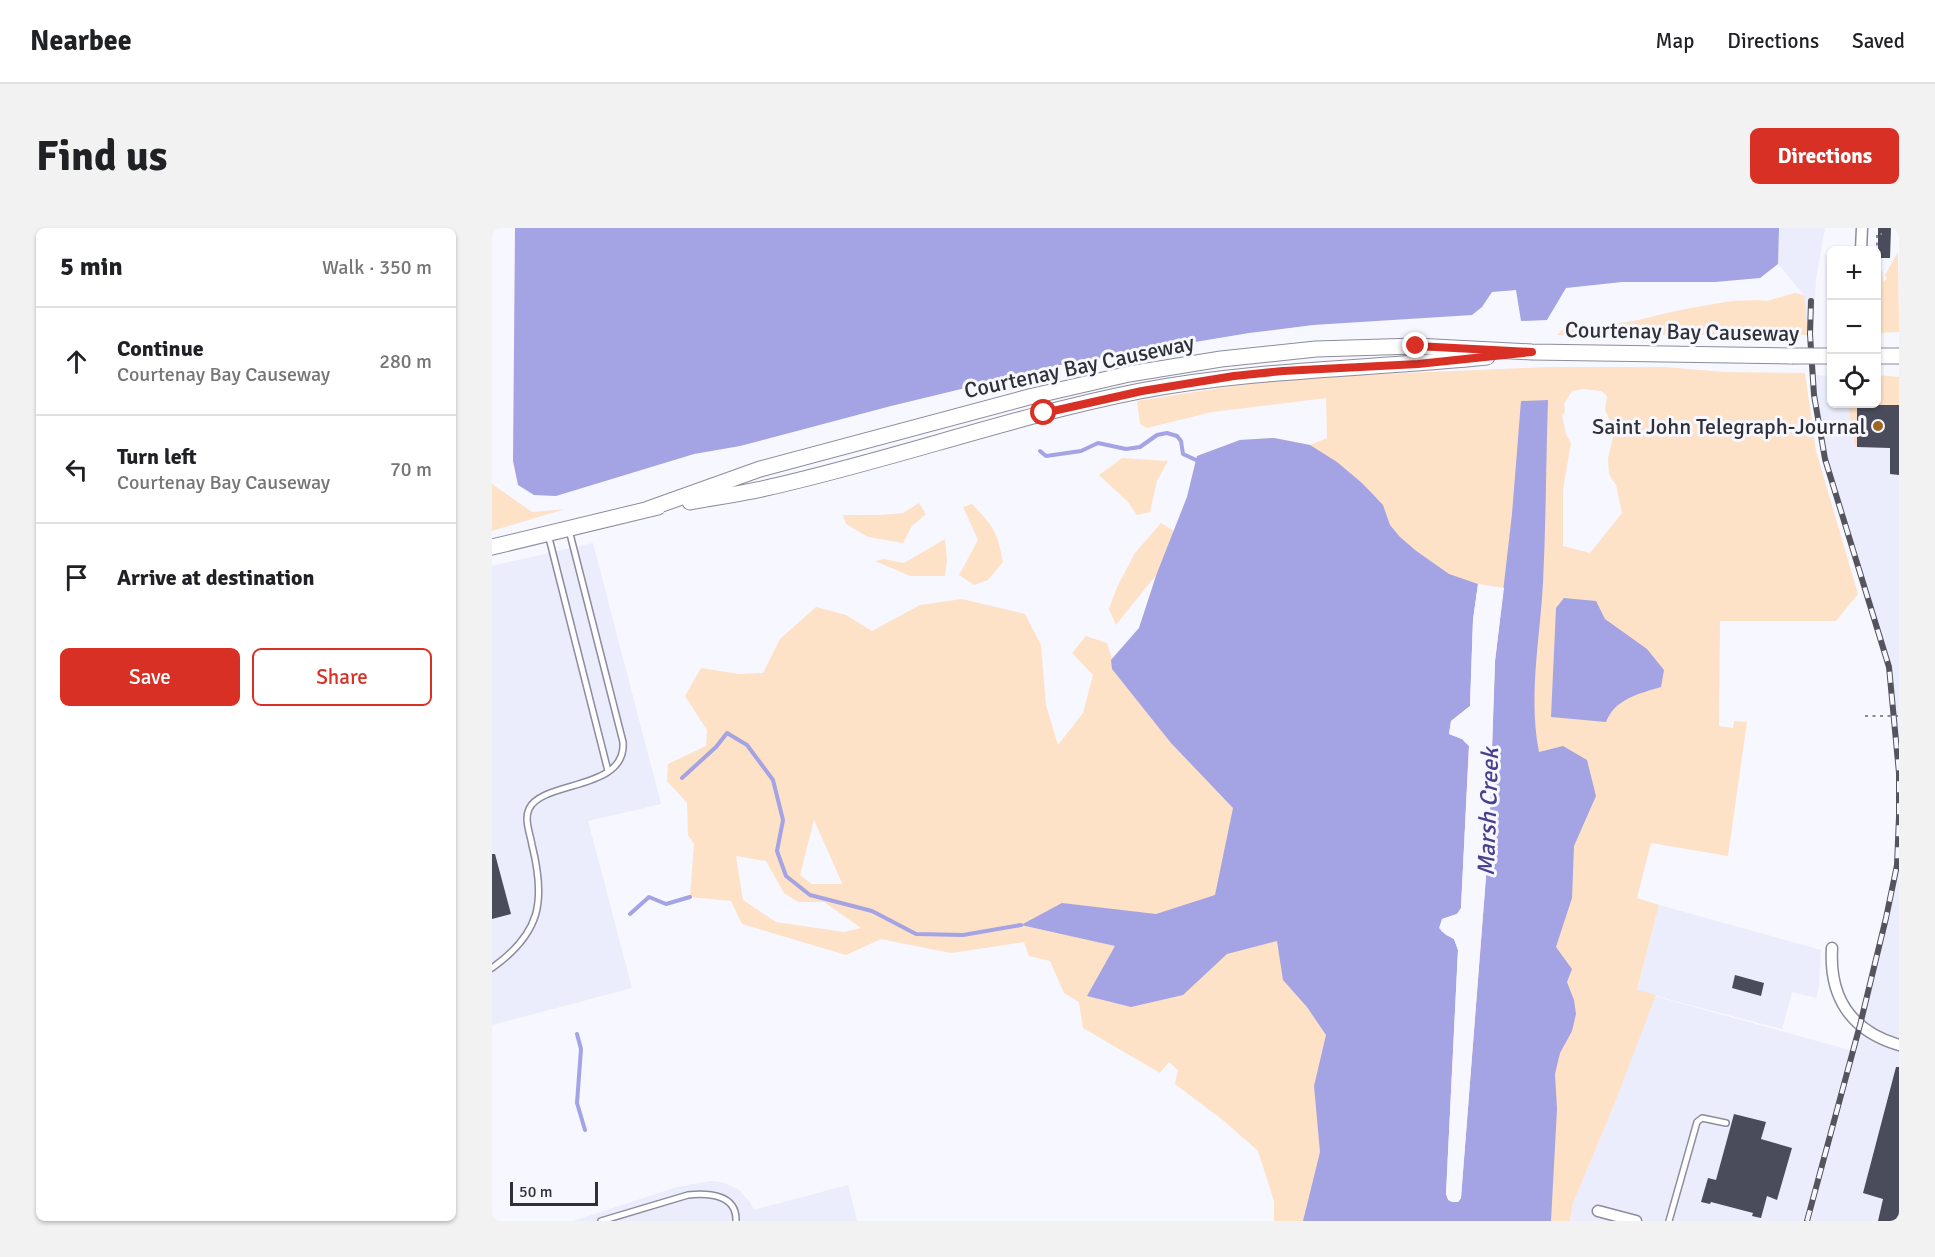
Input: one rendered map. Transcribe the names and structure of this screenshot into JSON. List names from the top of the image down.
{
  "streets": {
    "main road": ["Courtenay Bay Causeway"]
  },
  "water": ["Marsh Creek"],
  "places": ["Saint John Telegraph-Journal"],
  "scale_bar": "50 m",
  "page": {
    "header": "Nearbee",
    "nav": ["Map", "Directions", "Saved"],
    "buttons": [
      "Directions",
      ["Save", "Share"]
    ],
    "title": "Find us",
    "heading": ["5 min", "Walk · 350 m"],
    "map_buttons": ["+", "−"],
    "list": [
      ["Continue", "Courtenay Bay Causeway", "280 m"],
      ["Turn left", "Courtenay Bay Causeway", "70 m"],
      "Arrive at destination"
    ],
    "scale": "50 m"
  }
}
